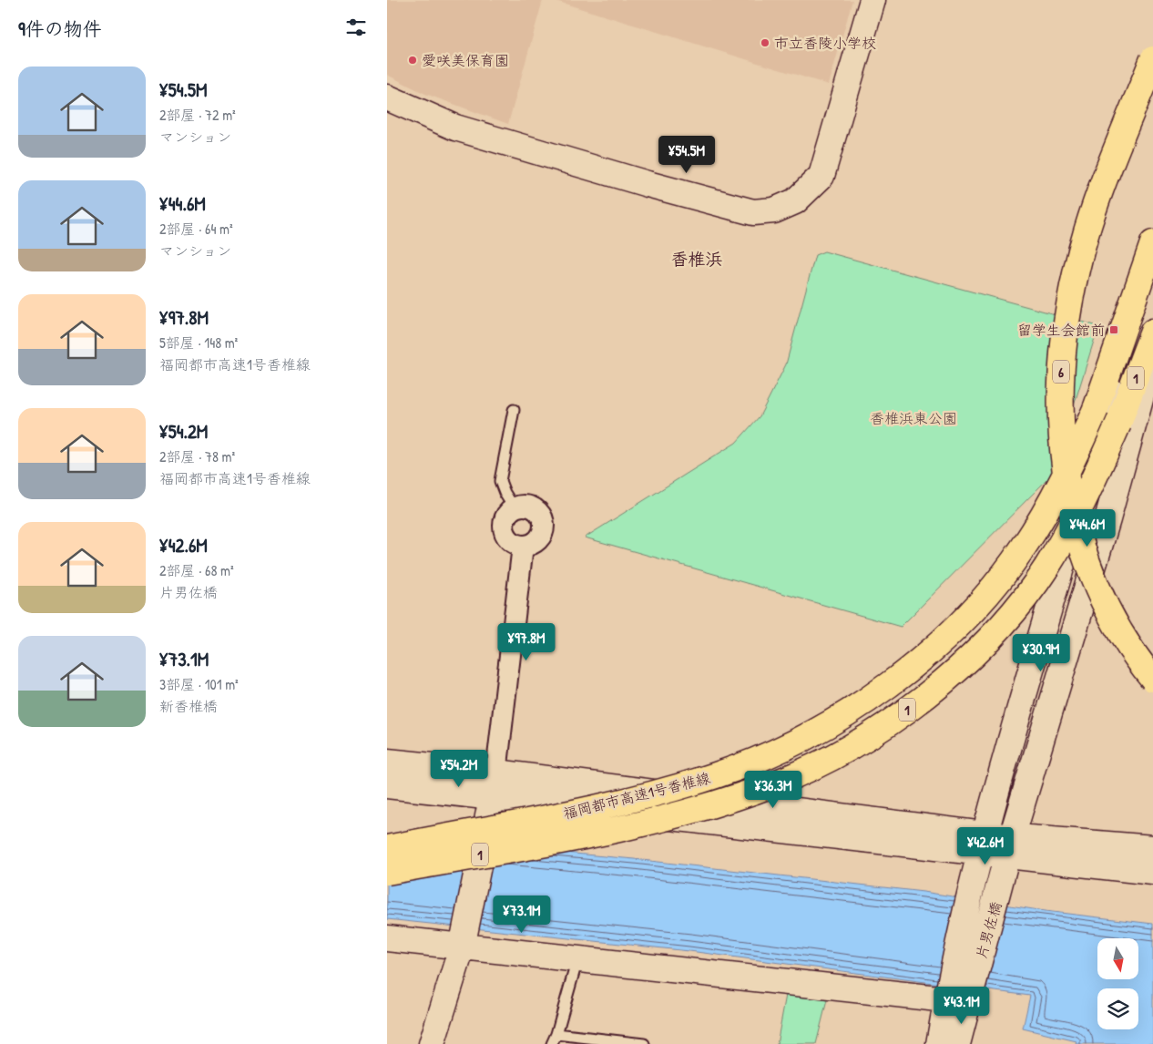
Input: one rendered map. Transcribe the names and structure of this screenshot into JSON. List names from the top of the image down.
{
  "streets": {
    "highway": ["6", "1", "福岡都市高速1号香椎線"],
    "street": ["片男佐橋"]
  },
  "districts": ["香椎浜"],
  "parks": ["香椎浜東公園"],
  "places": {
    "other": ["市立香陵小学校", "愛咲美保育園"],
    "transit": ["留学生会館前"]
  },
  "north": "bottom",
  "page": {
    "heading": "9件の物件",
    "list": [
      {
        "name": "¥54.5M",
        "note": "2部屋 · 72 m² · マンション"
      },
      {
        "name": "¥44.6M",
        "note": "2部屋 · 64 m² · マンション"
      },
      {
        "name": "¥97.8M",
        "note": "5部屋 · 148 m² · 福岡都市高速1号香椎線"
      },
      {
        "name": "¥54.2M",
        "note": "2部屋 · 78 m² · 福岡都市高速1号香椎線"
      },
      {
        "name": "¥42.6M",
        "note": "2部屋 · 68 m² · 片男佐橋"
      },
      {
        "name": "¥73.1M",
        "note": "3部屋 · 101 m² · 新香椎橋"
      }
    ],
    "price": [
      "¥54.5M",
      "¥44.6M",
      "¥97.8M",
      "¥30.9M",
      "¥54.2M",
      "¥36.3M",
      "¥42.6M",
      "¥73.1M",
      "¥43.1M"
    ]
  }
}
